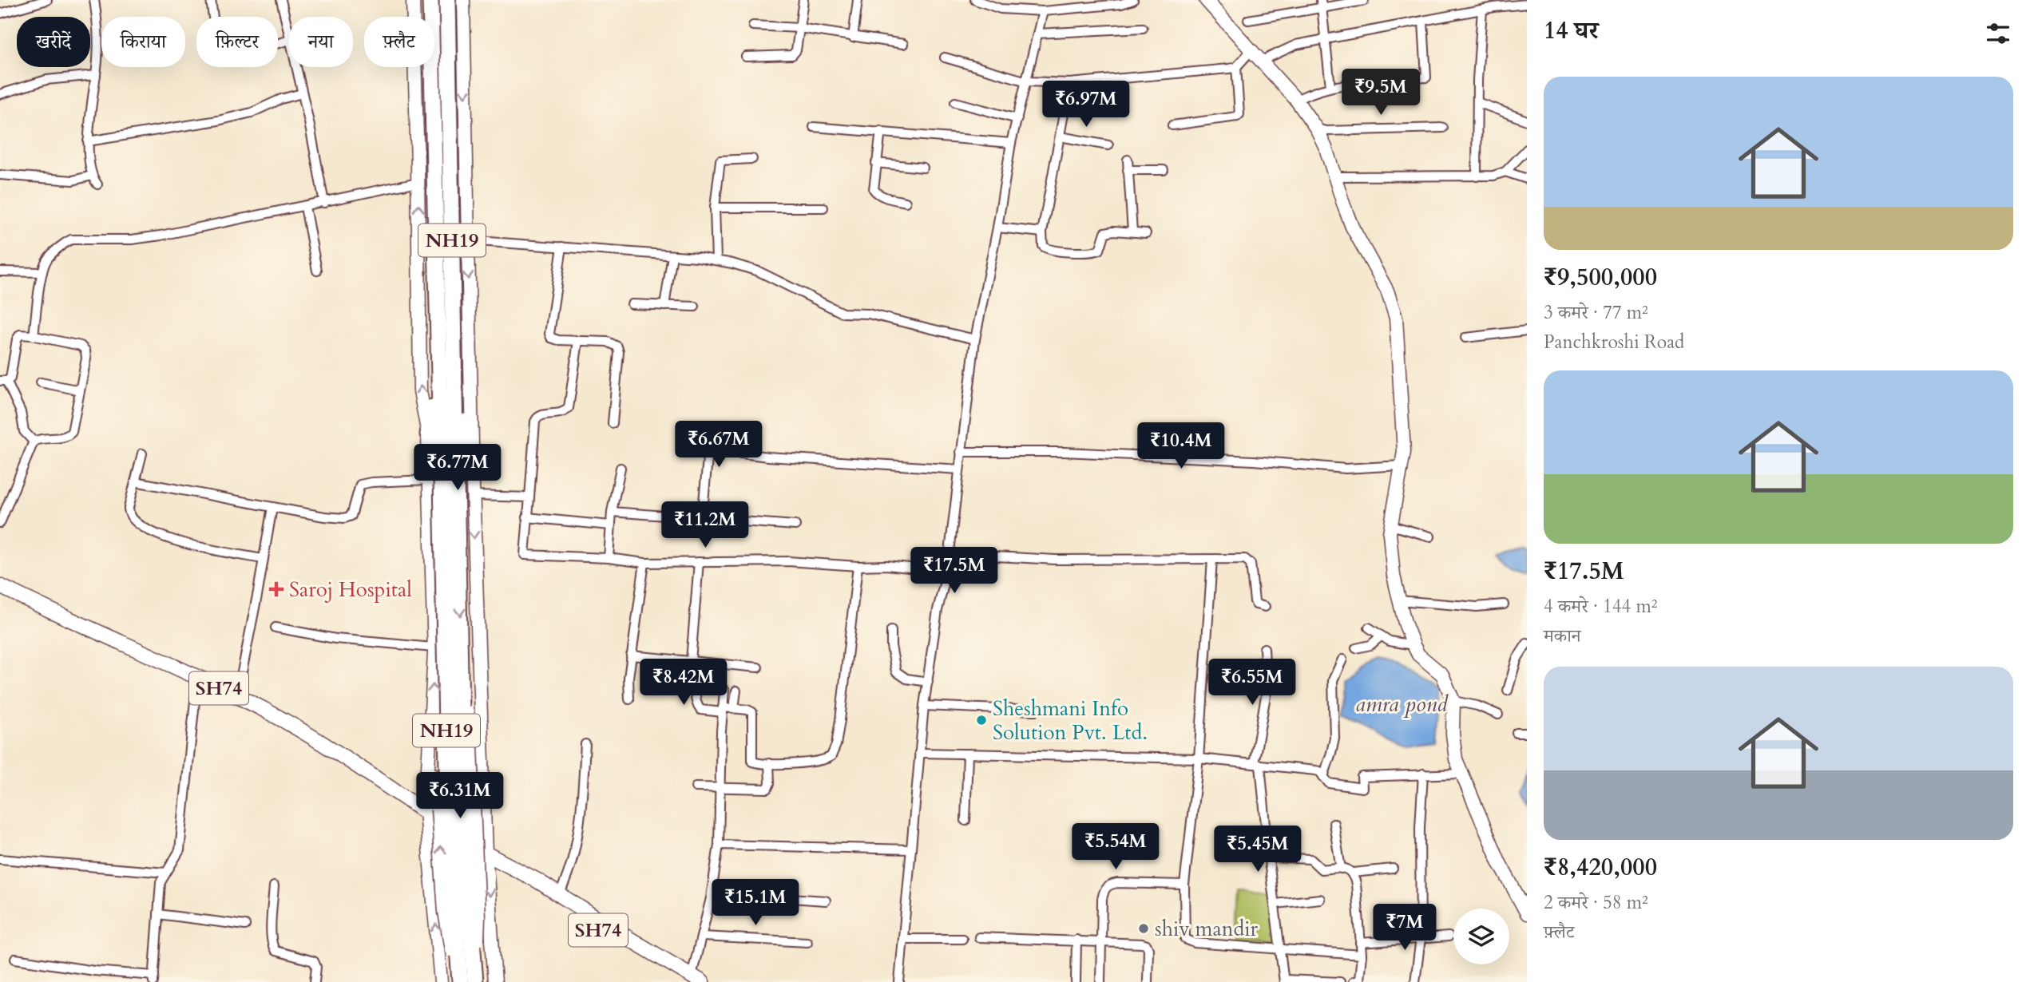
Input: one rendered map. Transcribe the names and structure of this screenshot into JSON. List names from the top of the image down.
{
  "streets": {
    "highway": ["NH19"],
    "main road": ["SH74"]
  },
  "water": ["amra pond"],
  "places": {
    "health": ["Saroj Hospital"],
    "other": ["Sheshmani Info Solution Pvt. Ltd.", "shiv mandir"]
  },
  "page": {
    "heading": "14 घर",
    "chip": [
      "खरीदें",
      "किराया",
      "फ़िल्टर",
      "नया",
      "फ़्लैट"
    ],
    "list": [
      {
        "name": "₹9,500,000",
        "note": "3 कमरे · 77 m² · Panchkroshi Road"
      },
      {
        "name": "₹17.5M",
        "note": "4 कमरे · 144 m² · मकान"
      },
      {
        "name": "₹8,420,000",
        "note": "2 कमरे · 58 m² · फ़्लैट"
      }
    ],
    "price": [
      "₹9.5M",
      "₹6.97M",
      "₹6.67M",
      "₹10.4M",
      "₹6.77M",
      "₹11.2M",
      "₹17.5M",
      "₹8.42M",
      "₹6.55M",
      "₹6.31M",
      "₹5.54M",
      "₹5.45M",
      "₹15.1M",
      "₹7M"
    ]
  }
}
